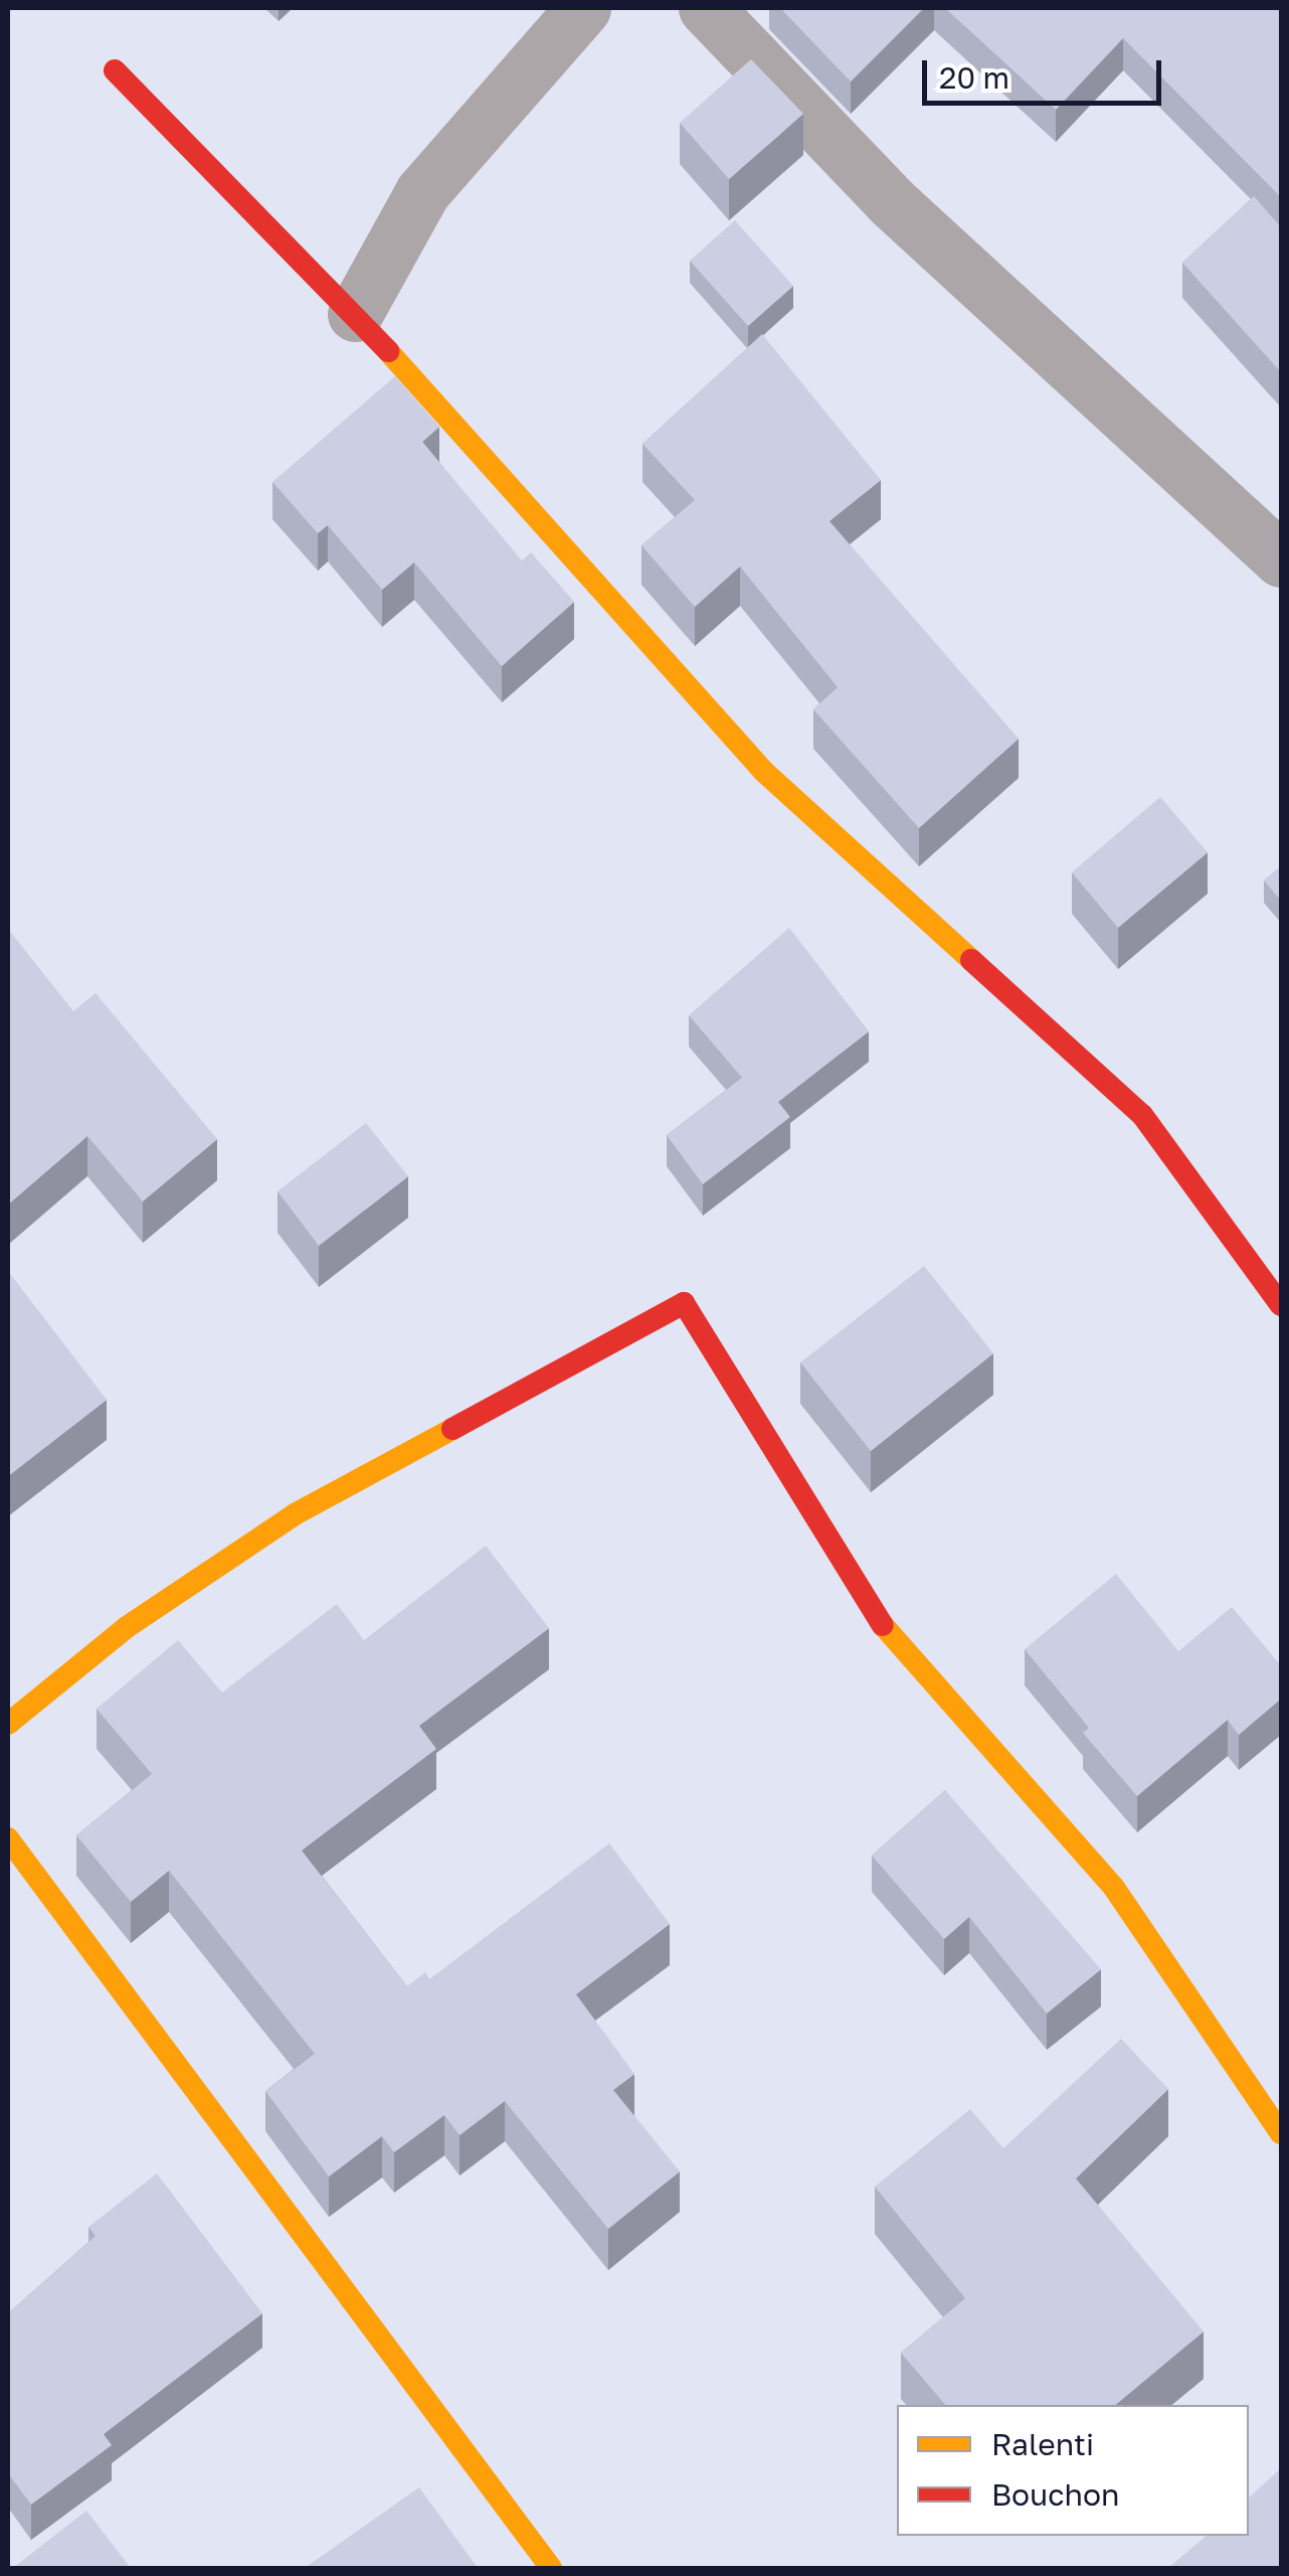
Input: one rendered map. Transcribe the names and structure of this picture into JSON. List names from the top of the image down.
{
  "legend": ["Ralenti", "Bouchon"],
  "scale_bar": "20 m"
}
